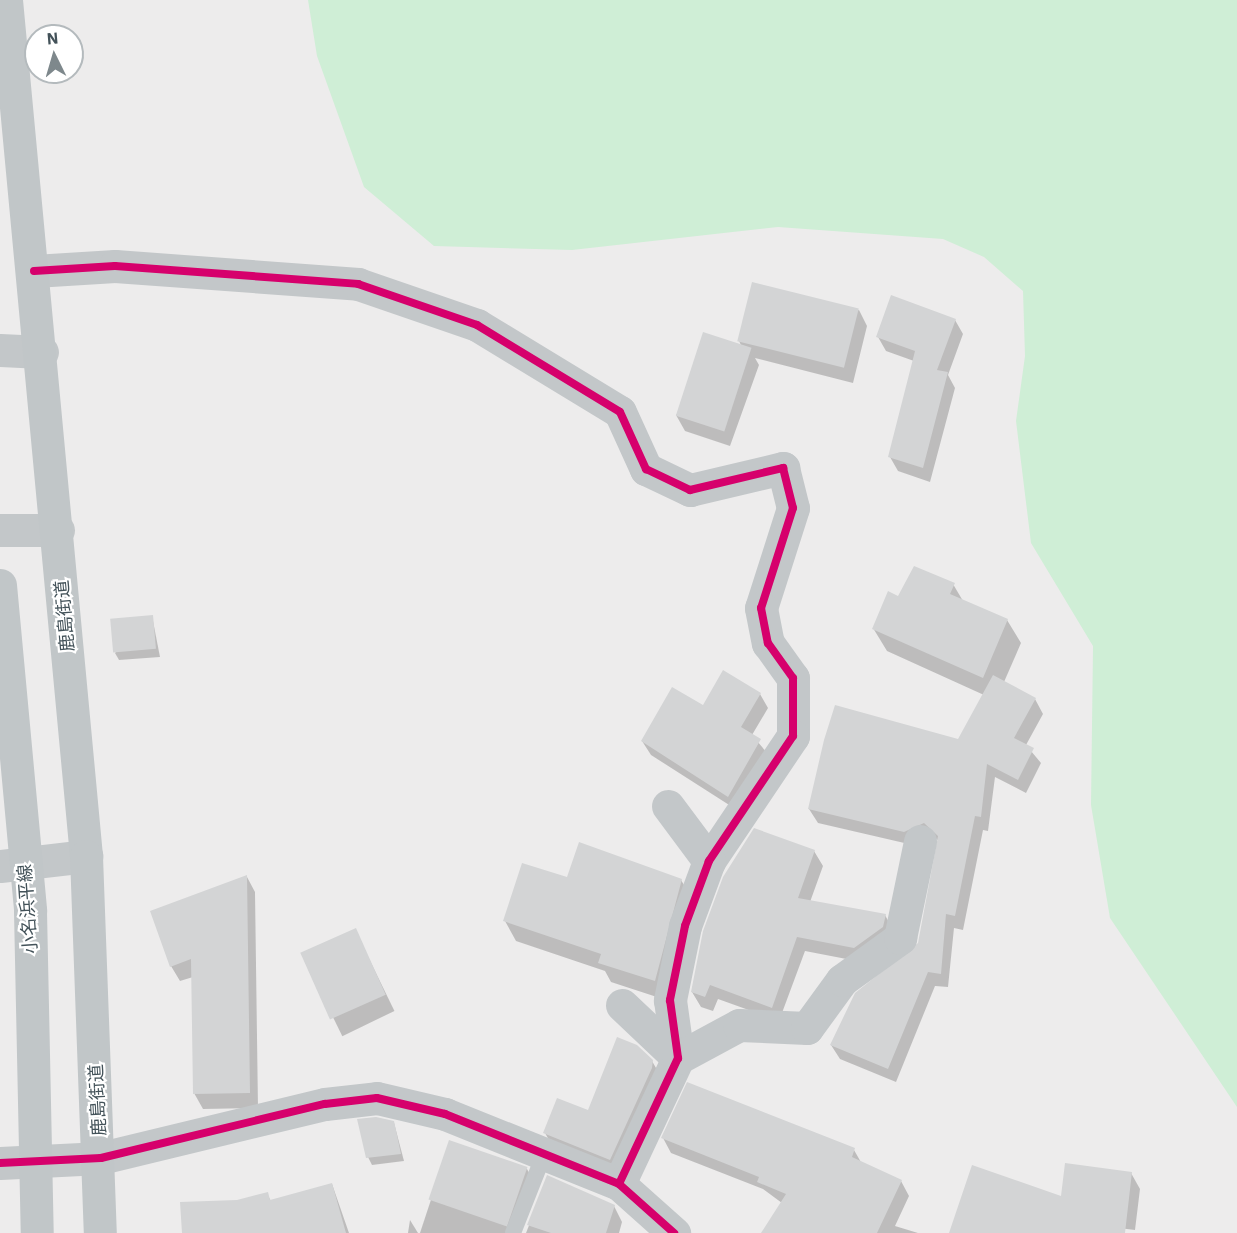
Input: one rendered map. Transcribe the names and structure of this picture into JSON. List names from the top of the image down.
{
  "streets": {
    "main road": ["鹿島街道", "小名浜平線"]
  },
  "north": "top"
}
